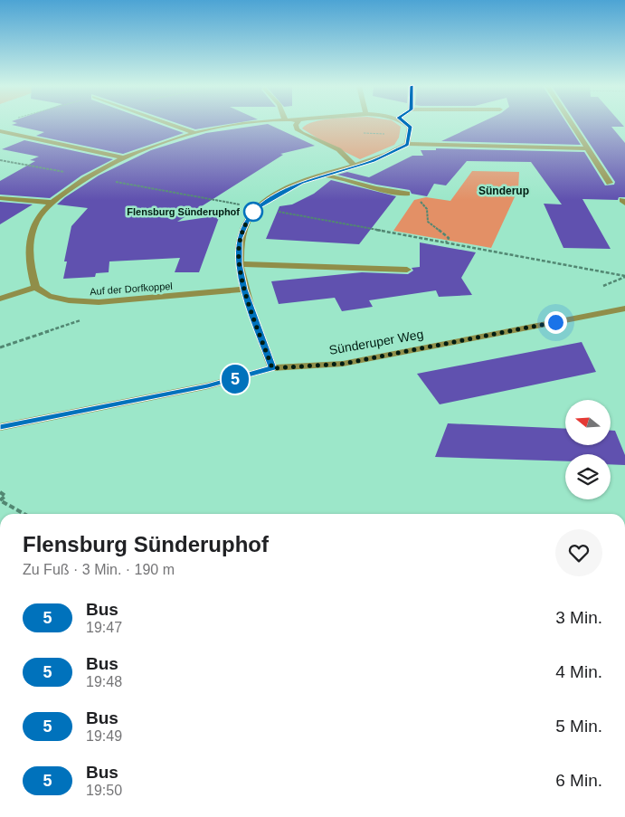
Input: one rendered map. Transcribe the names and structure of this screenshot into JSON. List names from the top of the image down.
{
  "streets": {
    "street": ["Auf der Dorfkoppel", "Sünderuper Weg"]
  },
  "districts": ["Sünderup"],
  "places": ["Flensburg Sünderuphof"],
  "lines": ["bus line 5"],
  "north": "left",
  "page": {
    "on_map": "5",
    "heading": ["Flensburg Sünderuphof", "Zu Fuß · 3 Min. · 190 m"],
    "list": [
      {
        "mark": "5",
        "name": "Bus",
        "note": "19:47",
        "value": "3 Min."
      },
      {
        "mark": "5",
        "name": "Bus",
        "note": "19:48",
        "value": "4 Min."
      },
      {
        "mark": "5",
        "name": "Bus",
        "note": "19:49",
        "value": "5 Min."
      },
      {
        "mark": "5",
        "name": "Bus",
        "note": "19:50",
        "value": "6 Min."
      }
    ]
  }
}
